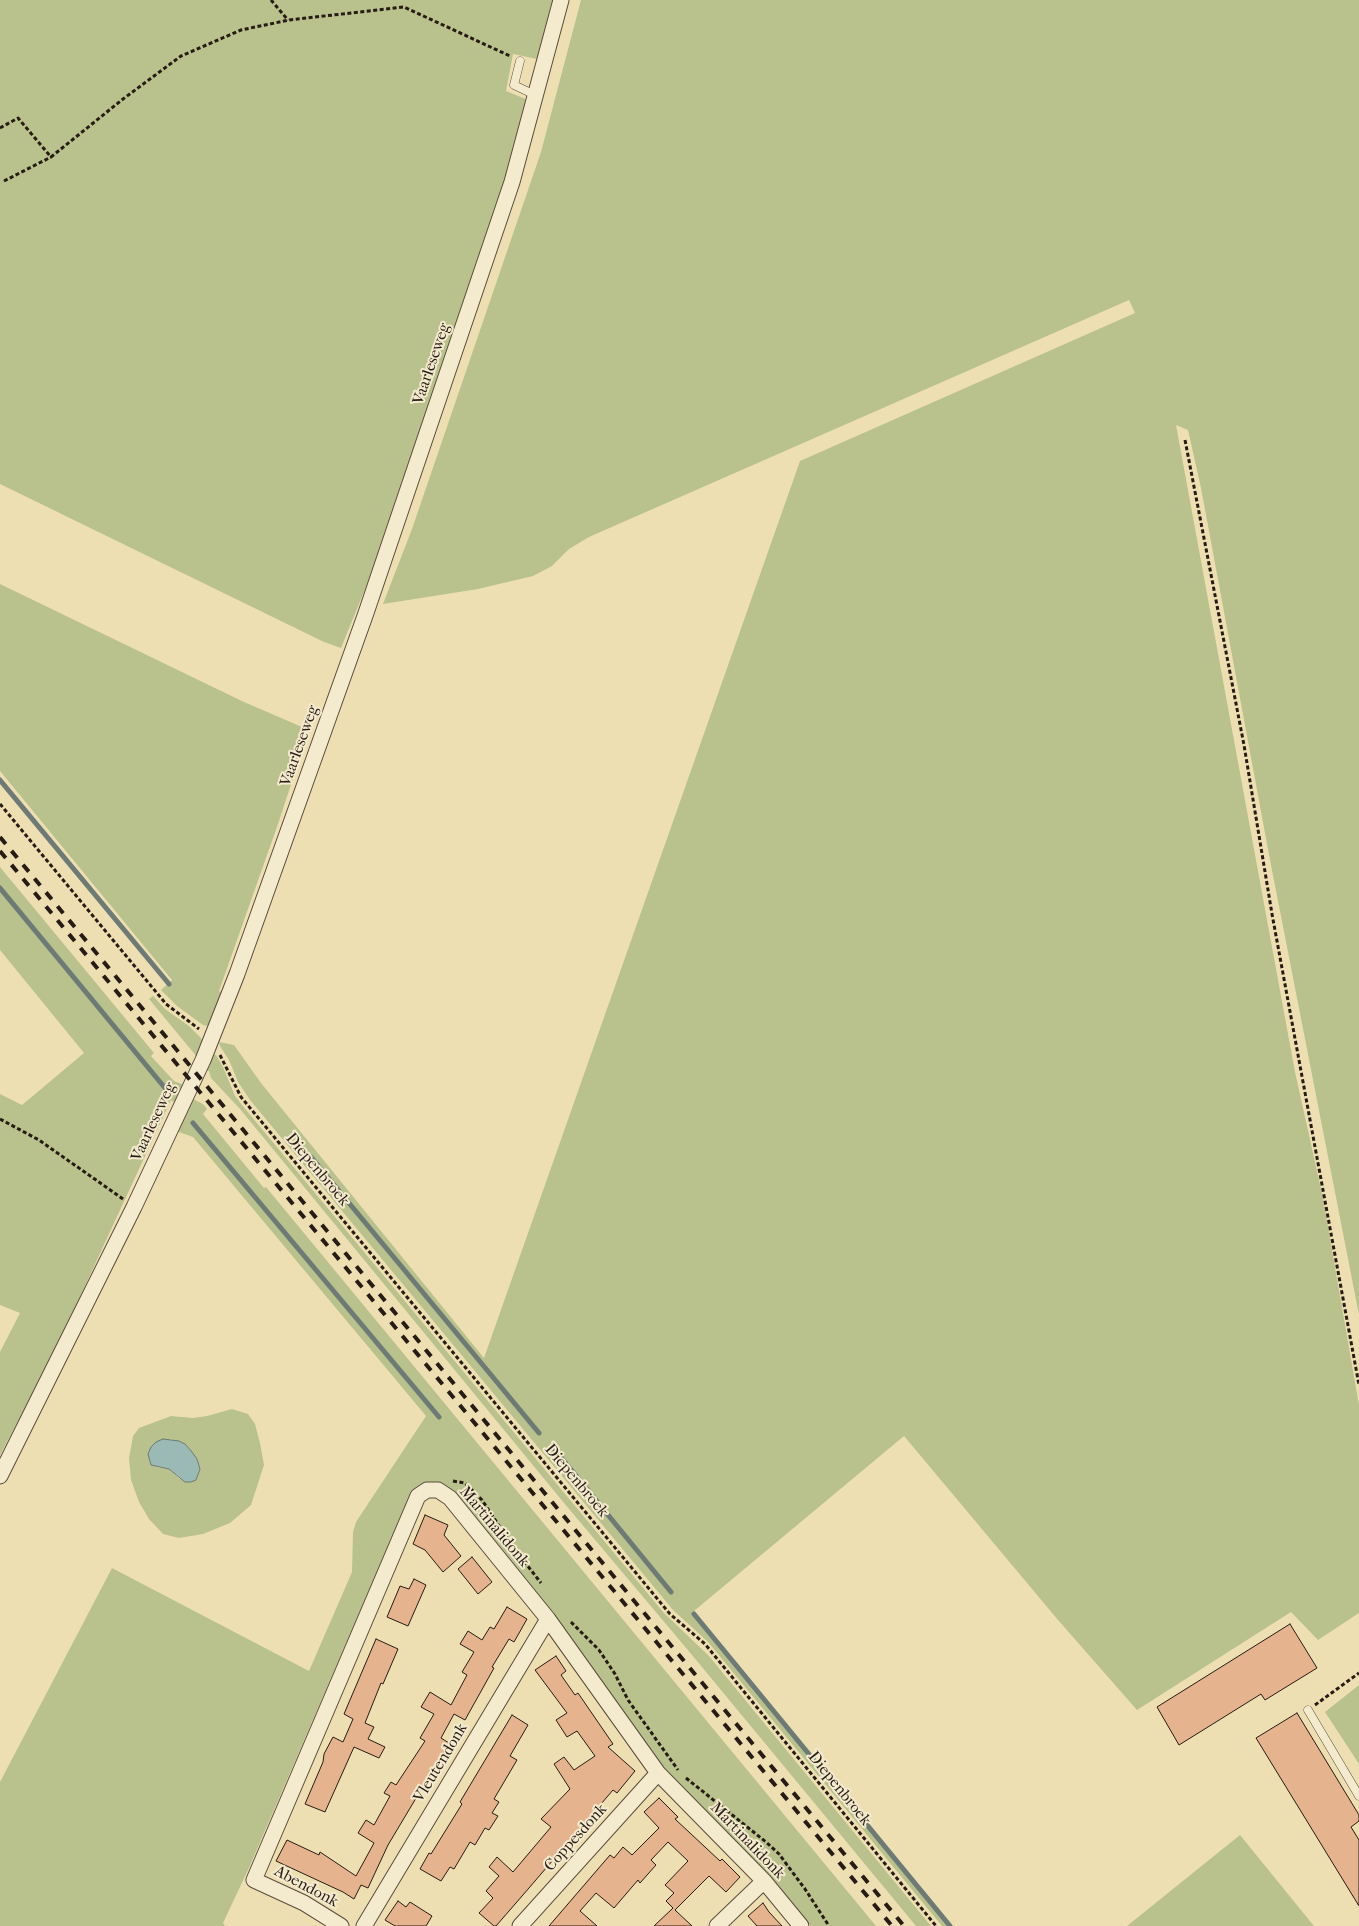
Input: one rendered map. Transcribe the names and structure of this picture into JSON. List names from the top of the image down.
{
  "streets": {
    "street": [
      "Vaarleseweg",
      "Martinalidonk",
      "Vleutendonk",
      "Coppesdonk",
      "Abendonk"
    ],
    "path": ["Diepenbroek"]
  },
  "crossings": [
    ["Vaarleseweg", "Diepenbroek"],
    ["Martinalidonk", "Vleutendonk"],
    ["Martinalidonk", "Coppesdonk"],
    ["Martinalidonk", "Abendonk"]
  ]
}
